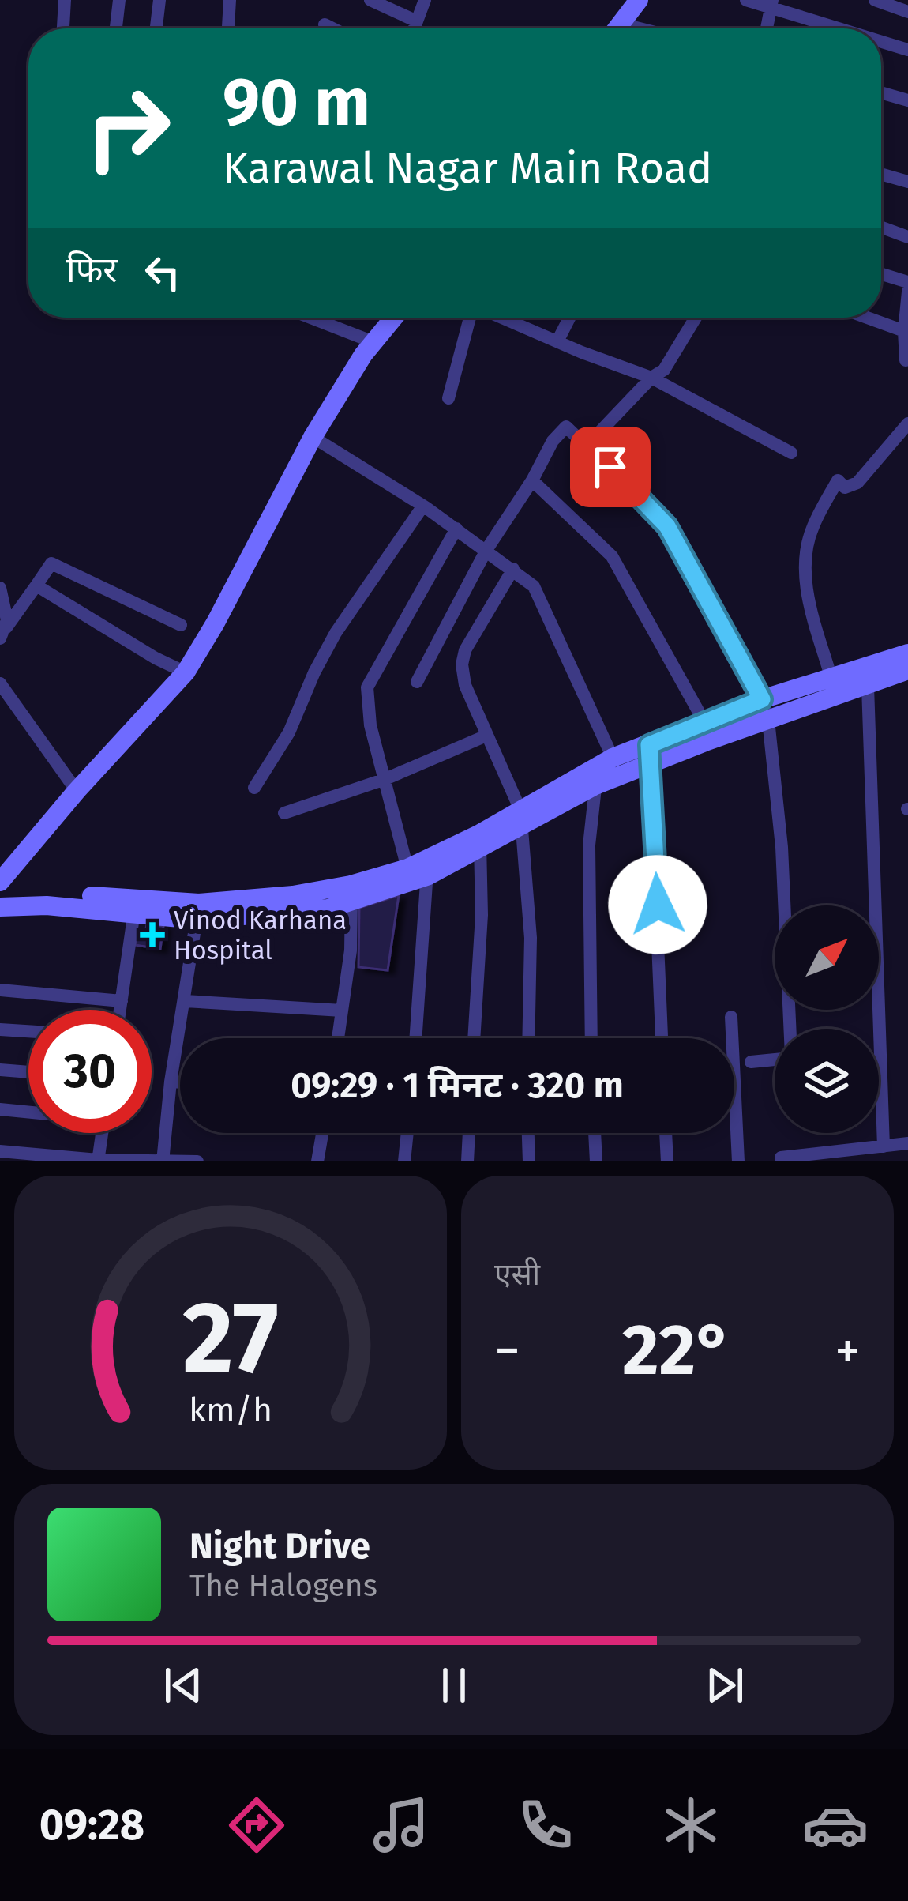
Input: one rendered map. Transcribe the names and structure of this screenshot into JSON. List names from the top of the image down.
{
  "places": {
    "health": ["Vinod Karhana Hospital"]
  },
  "north": "top right",
  "page": {
    "turn": ["90 m", "Karawal Nagar Main Road"],
    "then": "फिर",
    "limit": "30",
    "trip": "09:29 · 1 मिनट · 320 m",
    "tile": "एसी",
    "heat": ["−", "22°", "+"],
    "song": ["Night Drive", "The Halogens"],
    "tabs": "09:28",
    "gauge": ["27", "km/h"]
  }
}
